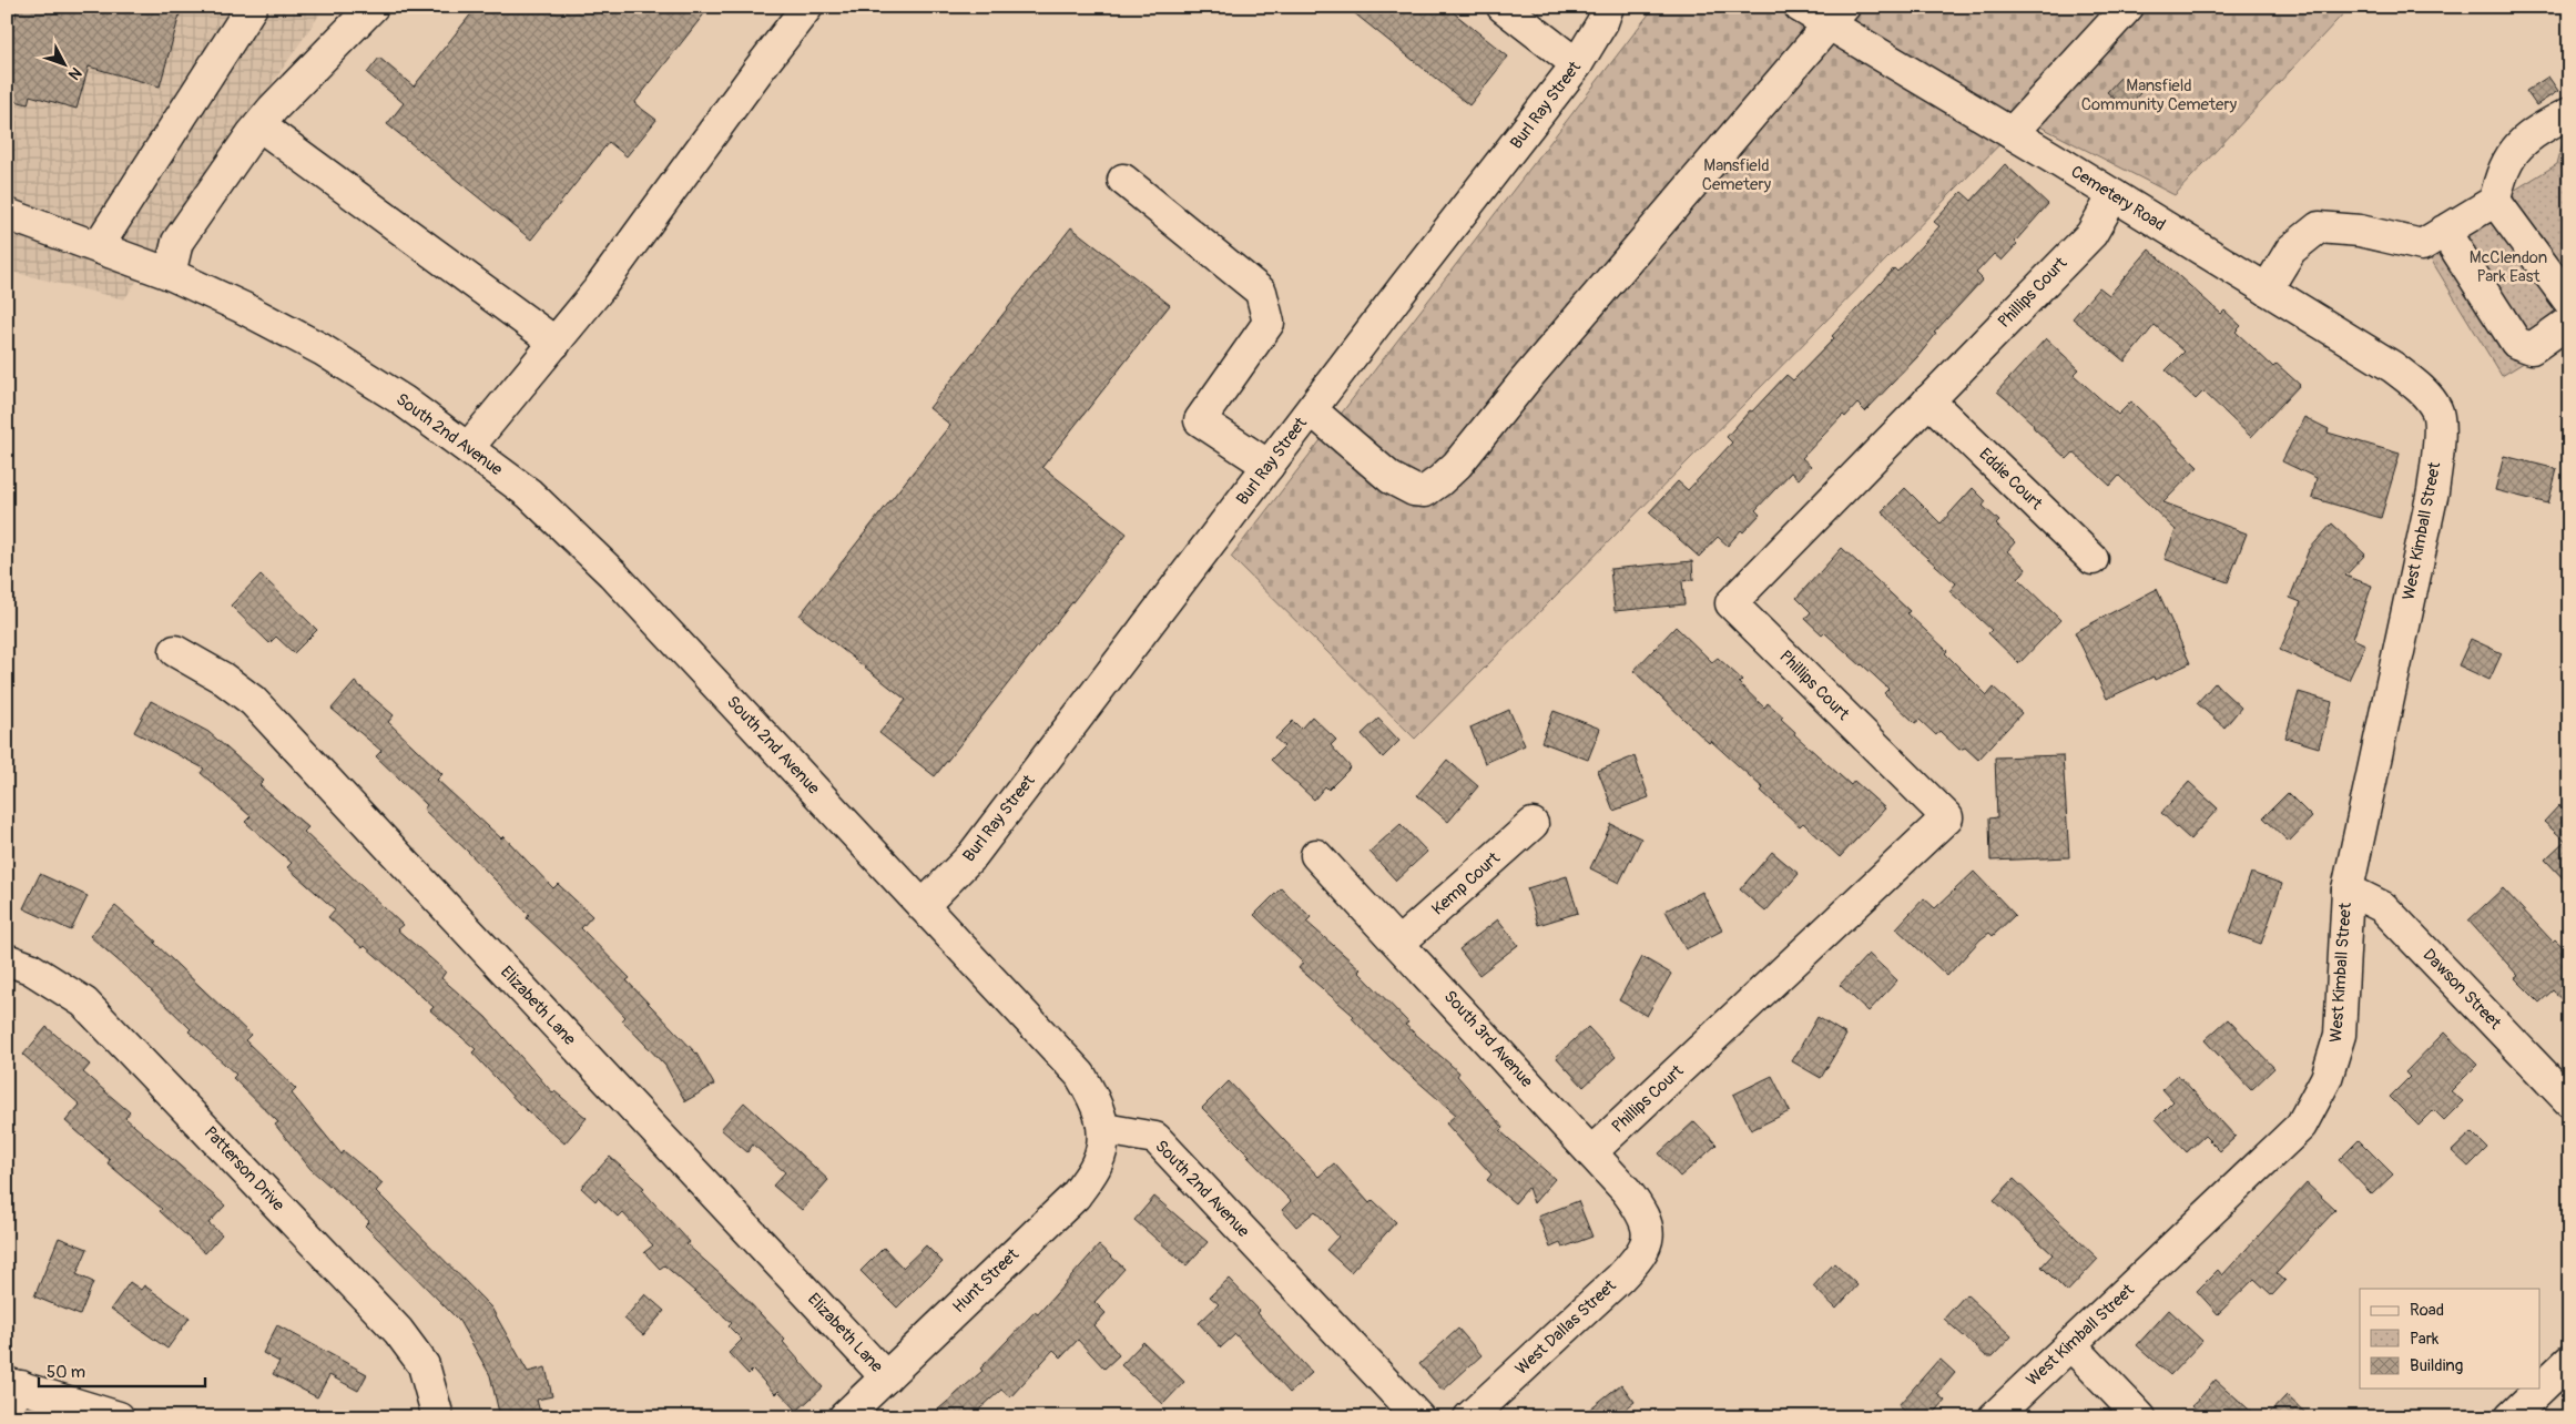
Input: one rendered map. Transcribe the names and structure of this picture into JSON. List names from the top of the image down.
{
  "streets": {
    "street": [
      "Burl Ray Street",
      "Cemetery Road",
      "Phillips Court",
      "South 2nd Avenue",
      "Eddie Court",
      "West Kimball Street",
      "Kemp Court",
      "Dawson Street",
      "Elizabeth Lane",
      "South 3rd Avenue",
      "Patterson Drive",
      "Hunt Street",
      "West Dallas Street"
    ]
  },
  "crossings": [
    ["Burl Ray Street", "South 2nd Avenue"],
    ["Cemetery Road", "Phillips Court"],
    ["Cemetery Road", "West Kimball Street"],
    ["Phillips Court", "Eddie Court"],
    ["Phillips Court", "South 3rd Avenue"],
    ["South 2nd Avenue", "Hunt Street"],
    ["West Kimball Street", "Dawson Street"],
    ["Kemp Court", "South 3rd Avenue"],
    ["Elizabeth Lane", "Hunt Street"],
    ["South 3rd Avenue", "West Dallas Street"]
  ],
  "parks": ["Mansfield Community Cemetery", "Mansfield Cemetery", "McClendon Park East"],
  "legend": ["Road", "Park", "Building"],
  "scale_bar": "50 m",
  "north": "bottom right"
}
